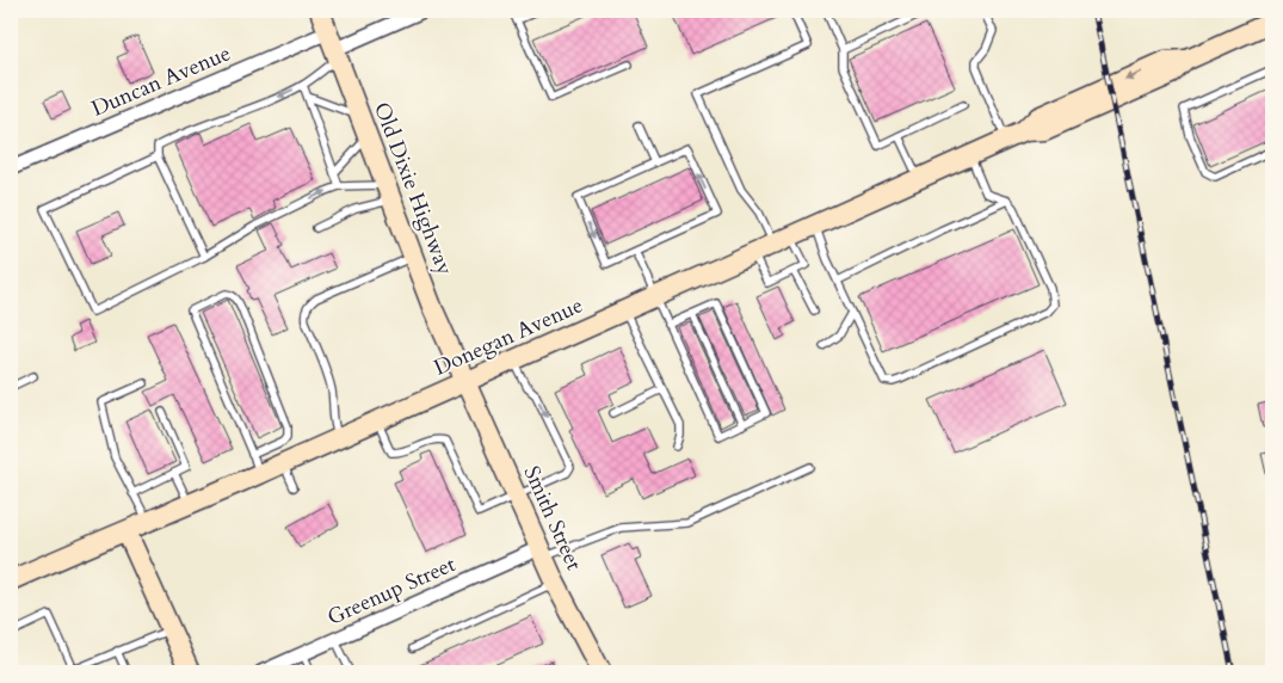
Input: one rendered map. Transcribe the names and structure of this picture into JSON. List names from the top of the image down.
{
  "streets": {
    "street": [
      "Duncan Avenue",
      "Old Dixie Highway",
      "Donegan Avenue",
      "Smith Street",
      "Greenup Street"
    ]
  },
  "crossings": [
    ["Duncan Avenue", "Old Dixie Highway"],
    ["Old Dixie Highway", "Donegan Avenue"],
    ["Old Dixie Highway", "Smith Street"],
    ["Donegan Avenue", "Smith Street"],
    ["Smith Street", "Greenup Street"]
  ]
}
